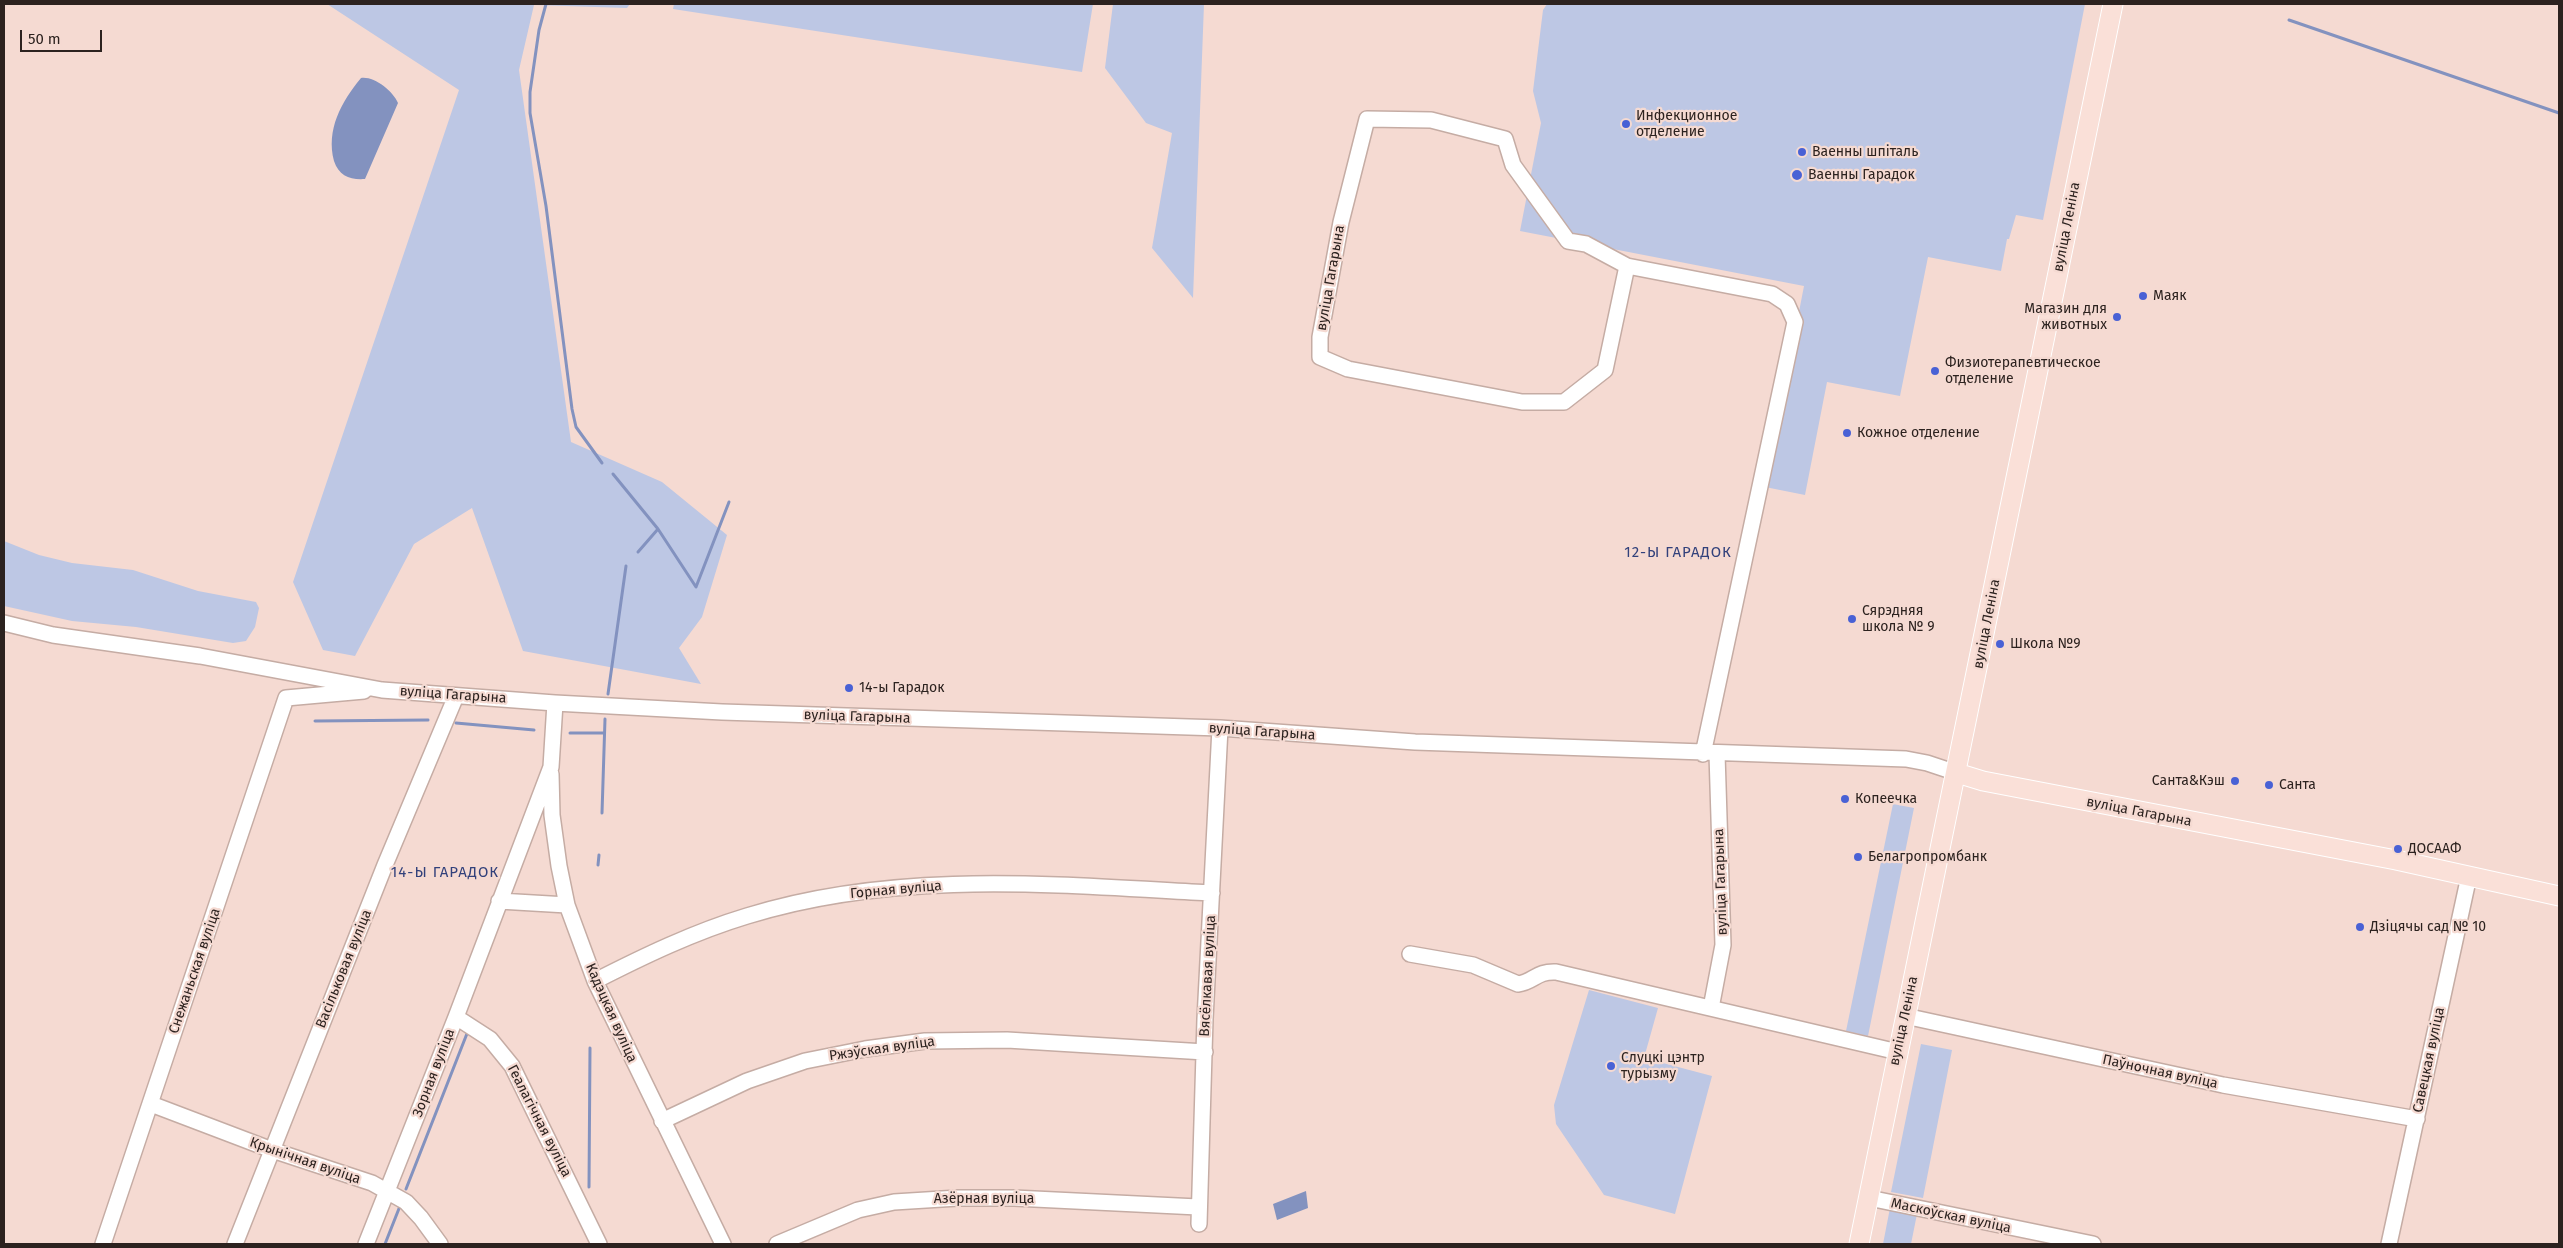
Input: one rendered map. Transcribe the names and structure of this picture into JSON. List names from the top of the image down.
{
  "streets": {
    "main road": ["вуліца Леніна", "вуліца Гагарына"],
    "street": [
      "Горная вуліца",
      "Васільковая вуліца",
      "Снежаньская вуліца",
      "Вясёлкавая вуліца",
      "Кадэцкая вуліца",
      "Ржэўская вуліца",
      "Савецкая вуліца",
      "Паўночная вуліца",
      "Зорная вуліца",
      "Геалагічная вуліца",
      "Крынічная вуліца",
      "Азёрная вуліца",
      "Маскоўская вуліца"
    ]
  },
  "crossings": [
    ["вуліца Леніна", "вуліца Гагарына"],
    ["вуліца Леніна", "Паўночная вуліца"],
    ["вуліца Леніна", "Маскоўская вуліца"],
    ["вуліца Гагарына", "Васільковая вуліца"],
    ["вуліца Гагарына", "Снежаньская вуліца"],
    ["вуліца Гагарына", "Вясёлкавая вуліца"],
    ["вуліца Гагарына", "Савецкая вуліца"],
    ["вуліца Гагарына", "Зорная вуліца"],
    ["Горная вуліца", "Вясёлкавая вуліца"],
    ["Горная вуліца", "Кадэцкая вуліца"],
    ["Васільковая вуліца", "Крынічная вуліца"],
    ["Снежаньская вуліца", "Крынічная вуліца"],
    ["Вясёлкавая вуліца", "Ржэўская вуліца"],
    ["Вясёлкавая вуліца", "Азёрная вуліца"],
    ["Кадэцкая вуліца", "Ржэўская вуліца"],
    ["Кадэцкая вуліца", "Зорная вуліца"],
    ["Савецкая вуліца", "Паўночная вуліца"],
    ["Зорная вуліца", "Геалагічная вуліца"],
    ["Зорная вуліца", "Крынічная вуліца"]
  ],
  "districts": ["12-Ы ГАРАДОК", "14-Ы ГАРАДОК"],
  "places": [
    "Инфекционное отделение",
    "Ваенны шпіталь",
    "Ваенны Гарадок",
    "Маяк",
    "Магазин для животных",
    "Физиотерапевтическое отделение",
    "Кожное отделение",
    "Сярэдняя школа № 9",
    "Школа №9",
    "14-ы Гарадок",
    "Санта&Кэш",
    "Санта",
    "Копеечка",
    "ДОСААФ",
    "Белагропромбанк",
    "Дзіцячы сад № 10",
    "Слуцкі цэнтр турызму"
  ],
  "scale_bar": "50 m"
}
